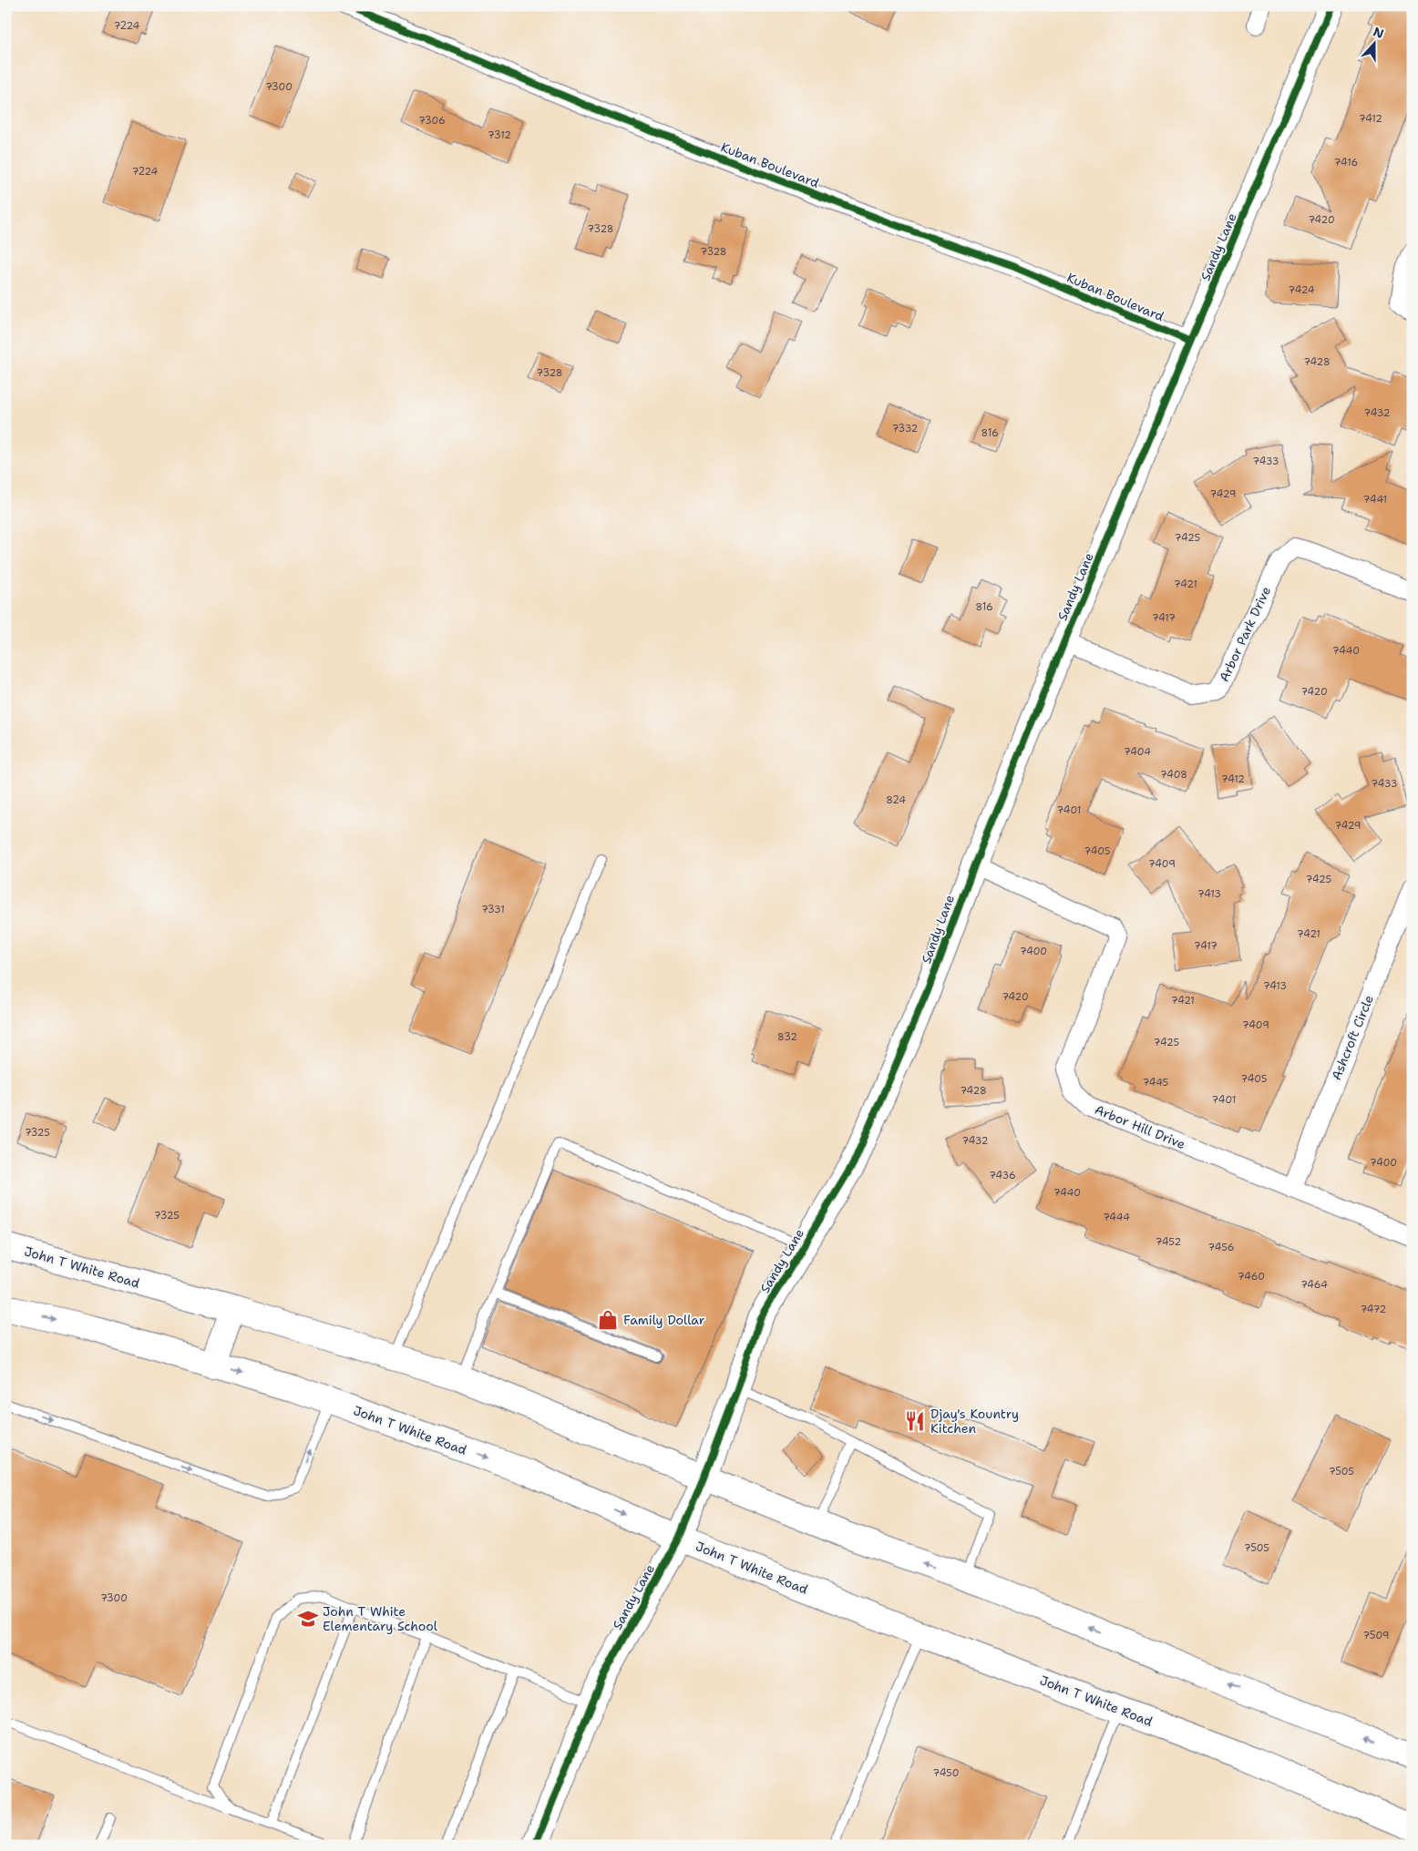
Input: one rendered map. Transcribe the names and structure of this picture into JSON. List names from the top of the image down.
{
  "streets": {
    "main road": ["Sandy Lane", "John T White Road"],
    "street": [
      "Kuban Boulevard",
      "Arbor Park Drive",
      "Ashcroft Circle",
      "Arbor Hill Drive"
    ]
  },
  "crossings": [
    ["Kuban Boulevard", "Sandy Lane"],
    ["Sandy Lane", "Arbor Park Drive"],
    ["Sandy Lane", "Arbor Hill Drive"],
    ["Sandy Lane", "John T White Road"],
    ["Ashcroft Circle", "Arbor Hill Drive"]
  ],
  "places": {
    "shop": ["Family Dollar"],
    "restaurant": ["Djay's Kountry Kitchen"],
    "school or university": ["John T White Elementary School"]
  },
  "house_numbers": [
    "7224",
    "7300",
    "7412",
    "7306",
    "7312",
    "7416",
    "7224",
    "7420",
    "7328",
    "7328",
    "7424",
    "7428",
    "7328",
    "7432",
    "7332",
    "816",
    "7433",
    "7429",
    "7441",
    "7425",
    "7421",
    "816",
    "7417",
    "7440",
    "7420",
    "7404",
    "7408",
    "7412",
    "7433",
    "824",
    "7401",
    "7429",
    "7405",
    "7409",
    "7425",
    "7413",
    "7331",
    "7421",
    "7417",
    "7400",
    "7413",
    "7420",
    "7421",
    "7409",
    "832",
    "7425",
    "7405",
    "7445",
    "7428",
    "7401",
    "7325",
    "7432",
    "7400",
    "7436",
    "7440",
    "7325",
    "7444",
    "7452",
    "7456",
    "7460",
    "7464",
    "7472",
    "7505",
    "7505",
    "7300",
    "7509",
    "7450"
  ],
  "north": "top"
}
